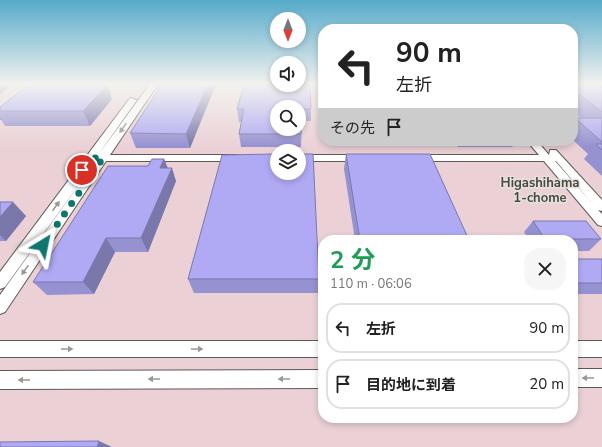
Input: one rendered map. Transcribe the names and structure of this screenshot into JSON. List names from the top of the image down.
{
  "districts": ["Higashihama 1-chome"],
  "north": "bottom",
  "page": {
    "turn": ["90 m", "左折"],
    "then": "その先",
    "heading": ["2 分", "110 m · 06:06"],
    "list": [
      {
        "name": "左折",
        "value": "90 m"
      },
      {
        "name": "目的地に到着",
        "value": "20 m"
      }
    ]
  }
}
